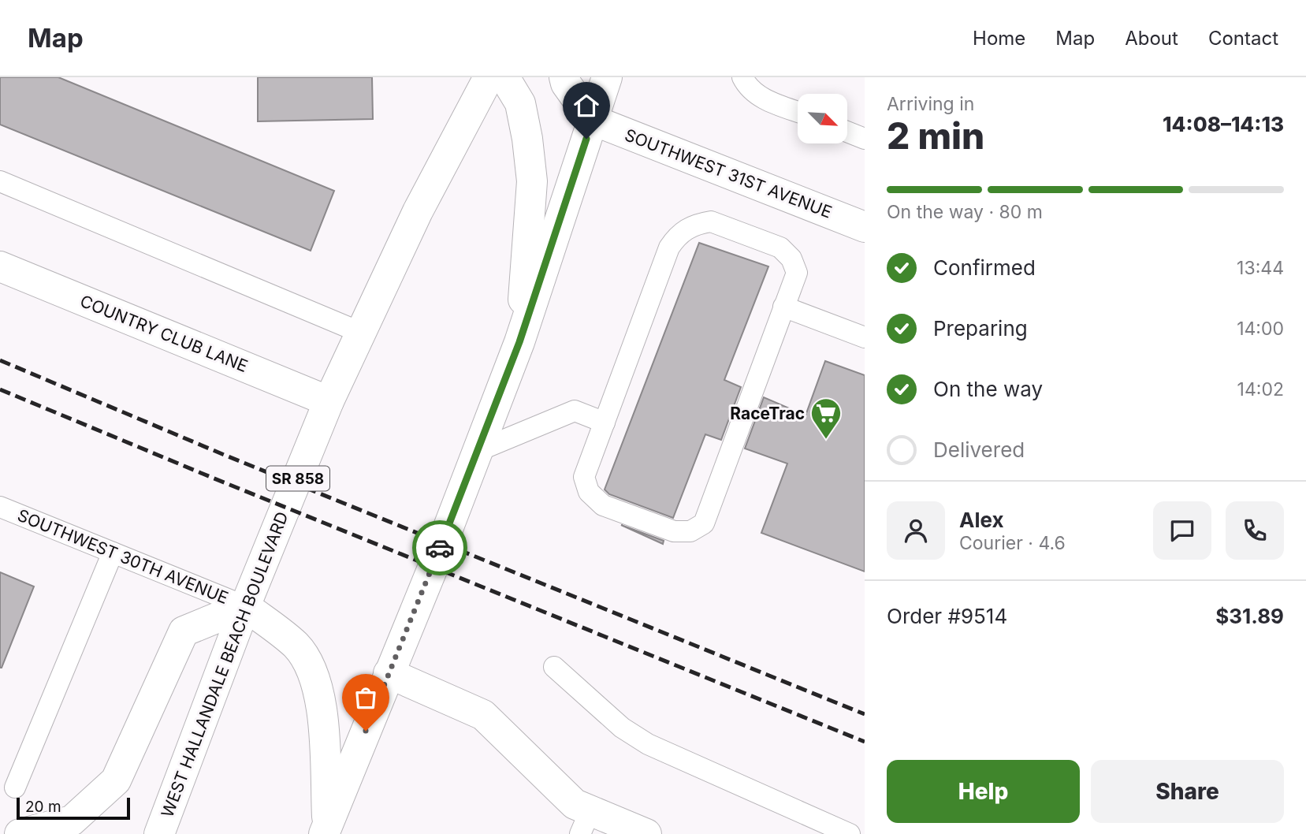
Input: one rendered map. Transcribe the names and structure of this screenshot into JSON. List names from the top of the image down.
{
  "streets": {
    "main road": [
      "SOUTHWEST 31ST AVENUE",
      "COUNTRY CLUB LANE",
      "SR 858",
      "WEST HALLANDALE BEACH BOULEVARD"
    ],
    "lane": ["SOUTHWEST 30TH AVENUE"]
  },
  "crossings": [
    ["COUNTRY CLUB LANE", "WEST HALLANDALE BEACH BOULEVARD"],
    ["SOUTHWEST 30TH AVENUE", "WEST HALLANDALE BEACH BOULEVARD"]
  ],
  "places": {
    "supermarket": ["RaceTrac"]
  },
  "scale_bar": "20 m",
  "north": "bottom right",
  "page": {
    "header": "Map",
    "nav": [
      "Home",
      "Map",
      "About",
      "Contact"
    ],
    "heading": ["2 min", "Arriving in", "14:08–14:13"],
    "panel": [
      "Alex",
      "Courier · 4.6",
      "Order #9514",
      "$31.89"
    ],
    "bar": "On the way · 80 m",
    "list": [
      ["Confirmed", "13:44"],
      ["Preparing", "14:00"],
      ["On the way", "14:02"],
      "Delivered"
    ],
    "buttons": ["Help", "Share"],
    "scale": "20 m"
  }
}
